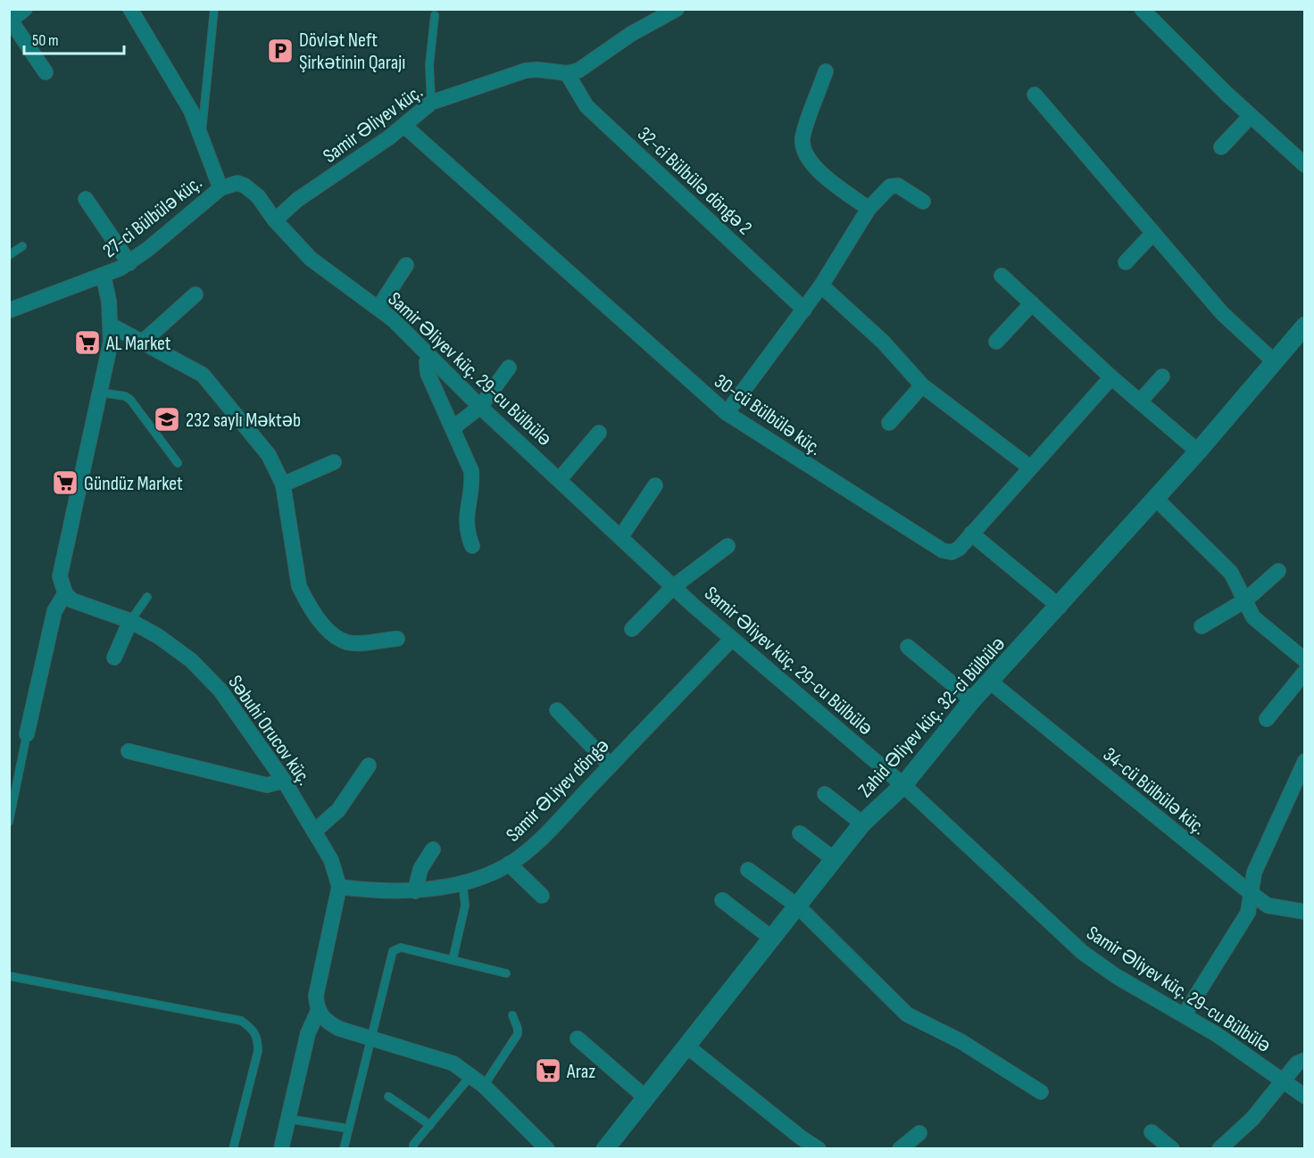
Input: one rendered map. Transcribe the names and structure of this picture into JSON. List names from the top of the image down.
{
  "streets": {
    "street": [
      "Samir Əliyev küç.",
      "32-ci Bülbülə döngə 2",
      "27-ci Bülbülə küç.",
      "Samir Əliyev küç. 29-cu Bülbülə",
      "30-cü Bülbülə küç.",
      "Zahid Əliyev küç. 32-ci Bülbülə",
      "Səbuhi Orucov küç.",
      "Samir ƏLiyev döngə",
      "34-cü Bülbülə küç."
    ]
  },
  "crossings": [
    ["Samir Əliyev küç.", "32-ci Bülbülə döngə 2"],
    ["Samir Əliyev küç.", "27-ci Bülbülə küç."],
    ["Samir Əliyev küç.", "Samir Əliyev küç. 29-cu Bülbülə"],
    ["Samir Əliyev küç.", "30-cü Bülbülə küç."],
    ["27-ci Bülbülə küç.", "Samir Əliyev küç. 29-cu Bülbülə"],
    ["Samir Əliyev küç. 29-cu Bülbülə", "Zahid Əliyev küç. 32-ci Bülbülə"],
    ["Samir Əliyev küç. 29-cu Bülbülə", "Samir ƏLiyev döngə"],
    ["Zahid Əliyev küç. 32-ci Bülbülə", "34-cü Bülbülə küç."],
    ["Səbuhi Orucov küç.", "Samir ƏLiyev döngə"]
  ],
  "places": {
    "parking": ["Dövlət Neft Şirkətinin Qarajı"],
    "supermarket": ["AL Market", "Gündüz Market", "Araz"],
    "school or university": ["232 saylı Məktəb"]
  },
  "scale_bar": "50 m"
}
